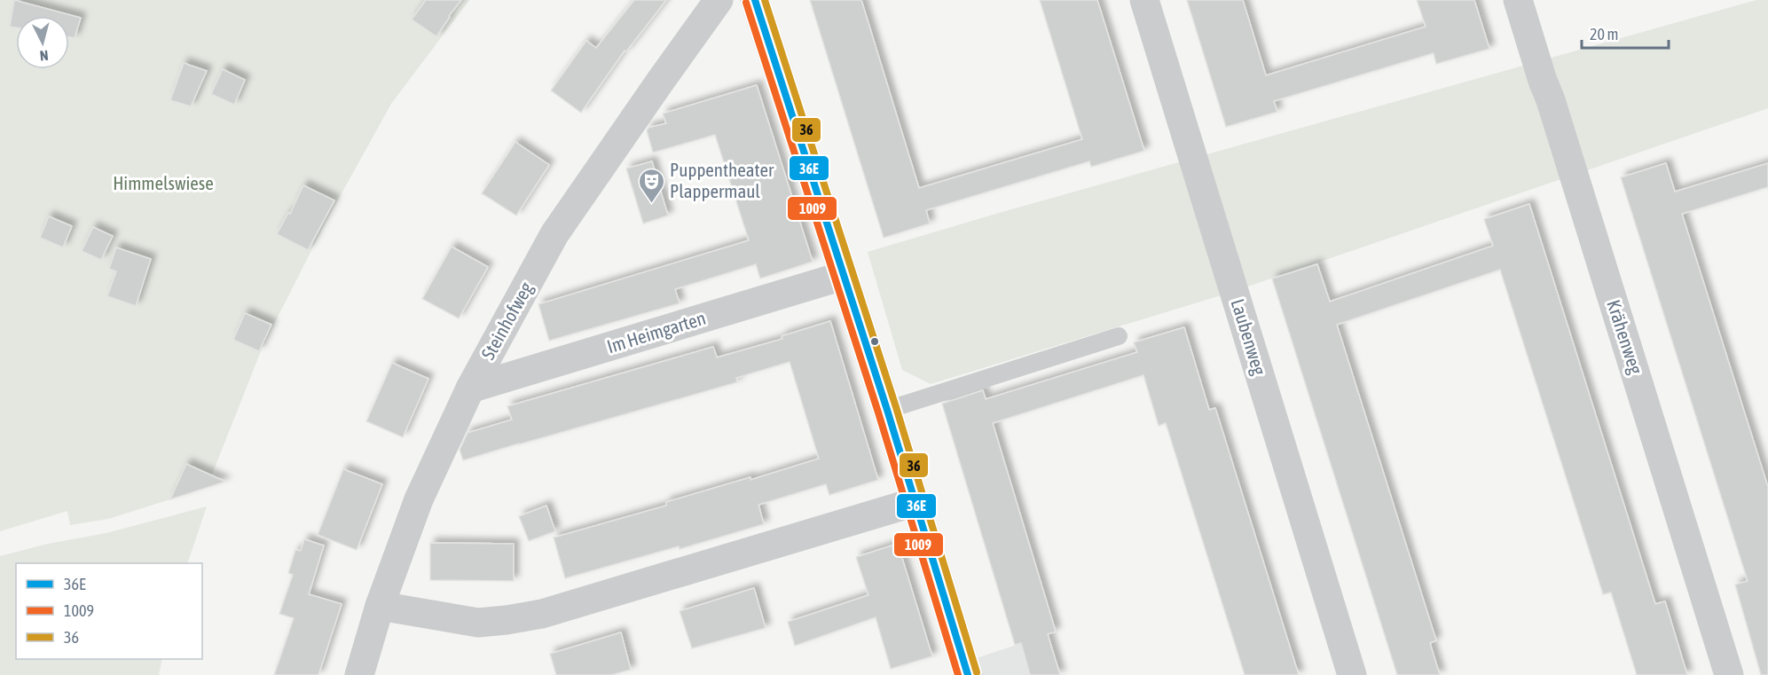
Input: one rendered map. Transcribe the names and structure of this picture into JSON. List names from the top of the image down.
{
  "streets": {
    "street": [
      "Steinhofweg",
      "Im Heimgarten",
      "Laubenweg",
      "Krähenweg"
    ]
  },
  "crossings": [
    ["Steinhofweg", "Im Heimgarten"]
  ],
  "parks": ["Himmelswiese"],
  "places": {
    "theatre": ["Puppentheater Plappermaul"]
  },
  "lines": ["transit line 36E", "transit line 36", "transit line 1009"],
  "legend": ["36E", "1009", "36"],
  "scale_bar": "20 m",
  "north": "bottom"
}
